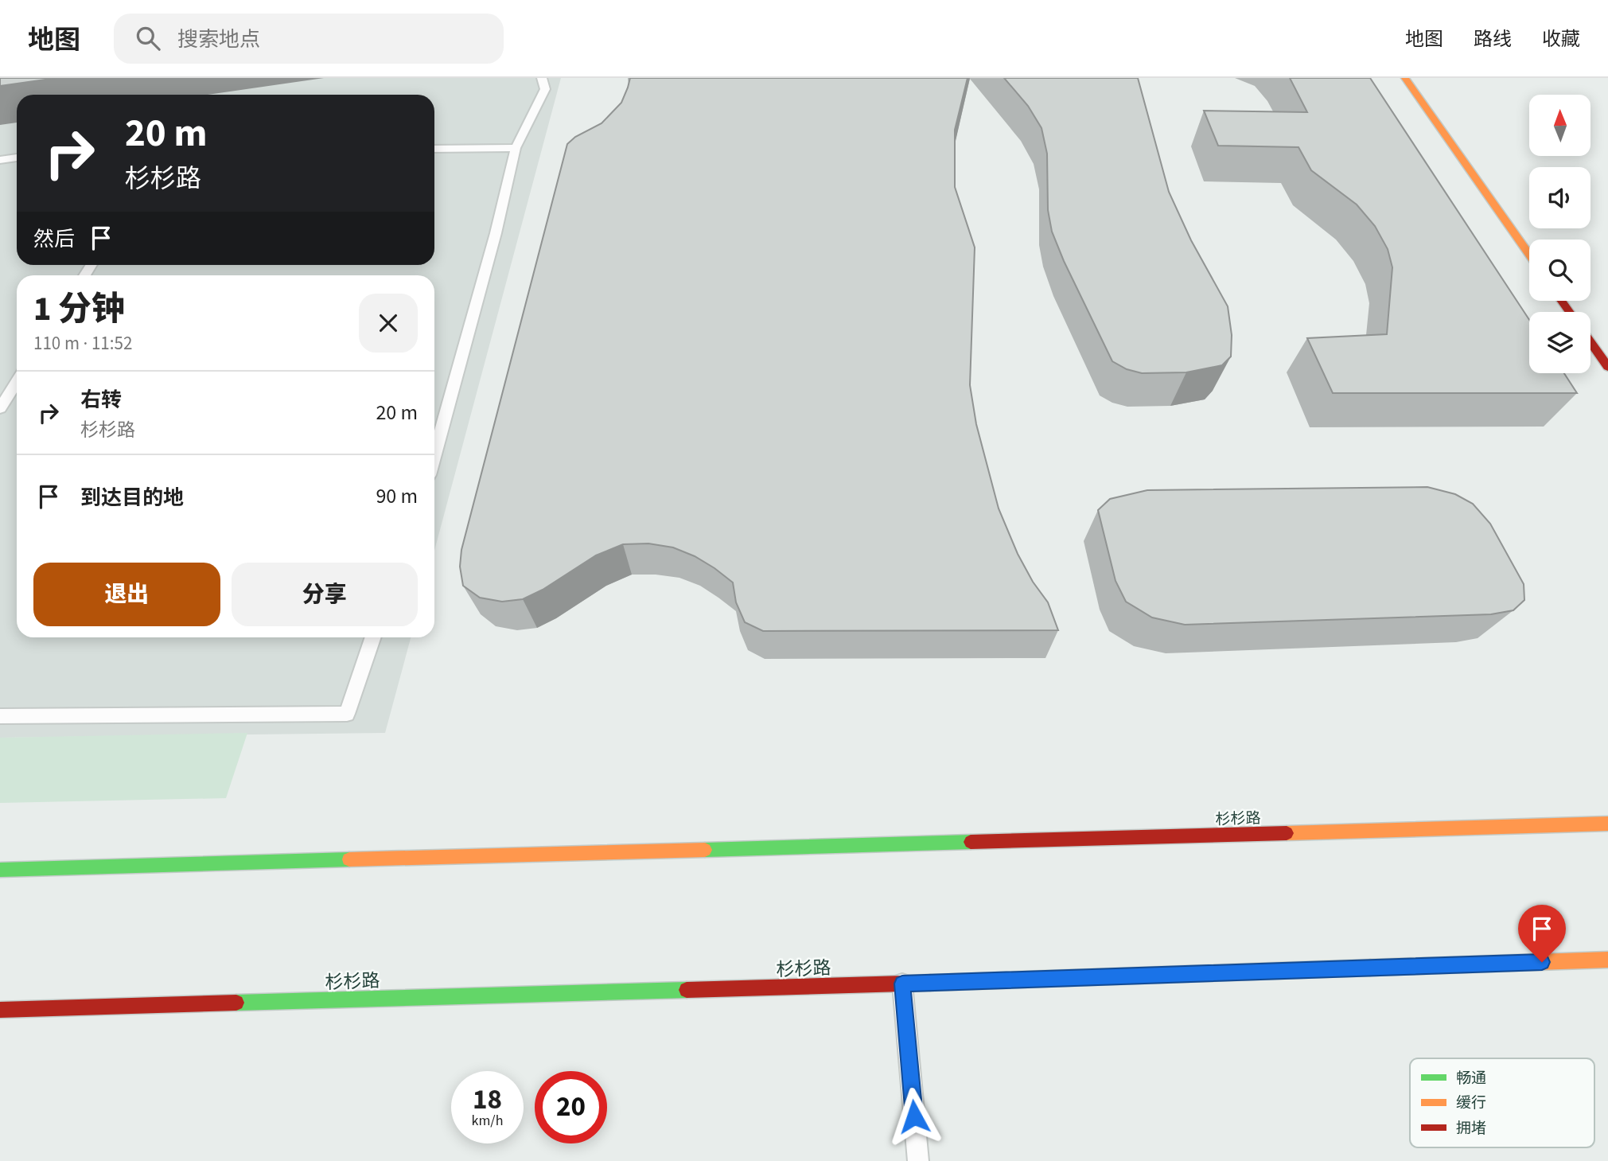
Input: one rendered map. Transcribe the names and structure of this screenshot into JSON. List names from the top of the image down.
{
  "streets": {
    "main road": ["杉杉路"]
  },
  "legend": ["畅通", "缓行", "拥堵"],
  "north": "top",
  "page": {
    "header": "地图",
    "search": "搜索地点",
    "nav": ["地图", "路线", "收藏"],
    "turn": ["20 m", "杉杉路"],
    "then": "然后",
    "heading": ["1 分钟", "110 m · 11:52"],
    "list": [
      {
        "name": "右转",
        "note": "杉杉路",
        "value": "20 m"
      },
      {
        "name": "到达目的地",
        "value": "90 m"
      }
    ],
    "buttons": ["退出", "分享"],
    "speed": "18 km/h",
    "limit": "20"
  }
}
